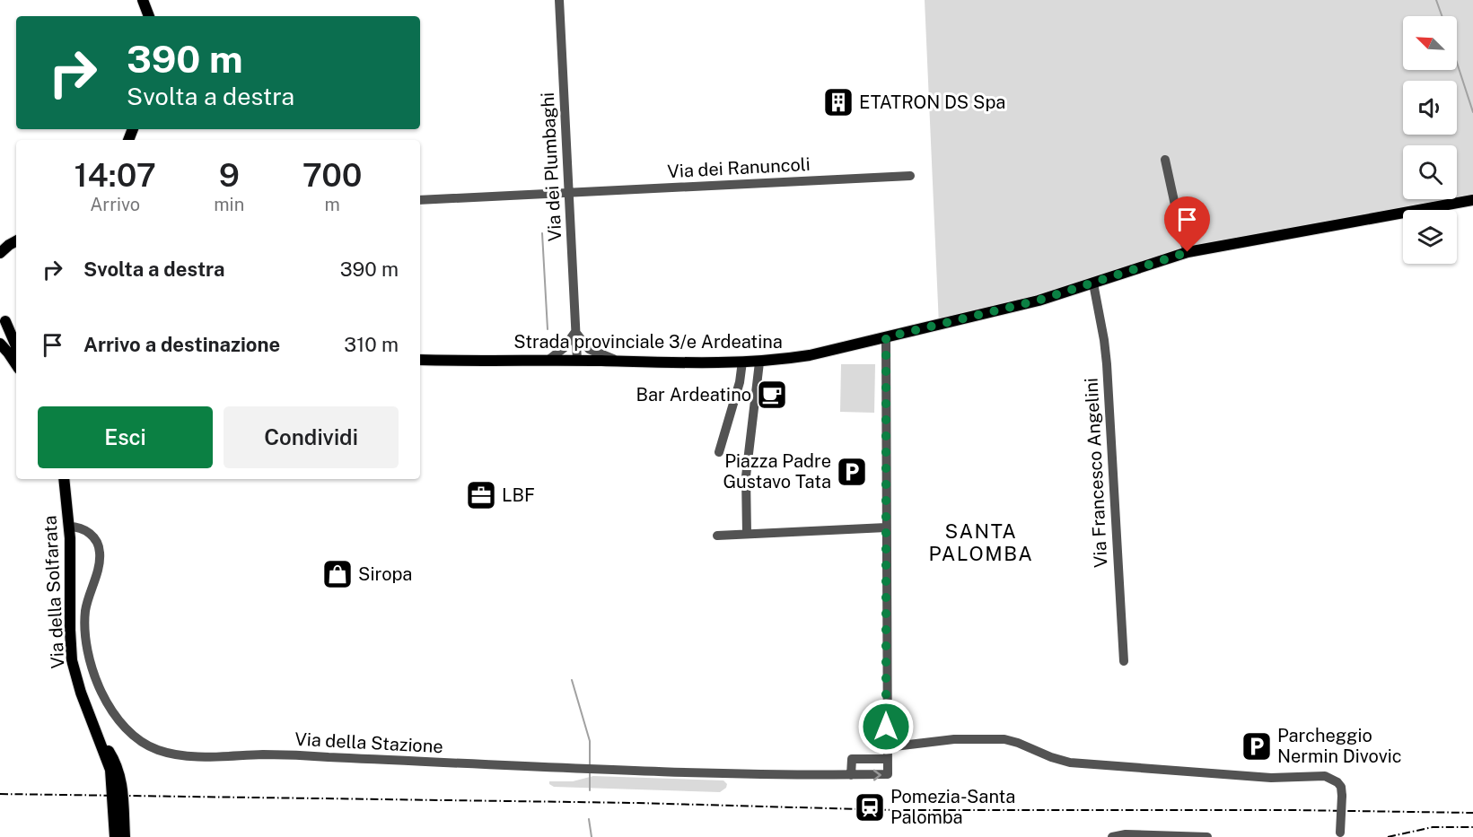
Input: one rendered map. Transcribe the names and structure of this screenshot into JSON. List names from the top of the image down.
{
  "streets": {
    "main road": ["Strada provinciale 3/e Ardeatina", "Via della Solfarata"],
    "street": [
      "Via dei Plumbaghi",
      "Via dei Ranuncoli",
      "Via Francesco Angelini",
      "Via della Stazione"
    ]
  },
  "crossings": [
    ["Via dei Plumbaghi", "Via dei Ranuncoli"],
    ["Via dei Plumbaghi", "Strada provinciale 3/e Ardeatina"],
    ["Strada provinciale 3/e Ardeatina", "Via Francesco Angelini"],
    ["Via della Solfarata", "Via della Stazione"]
  ],
  "districts": ["SANTA PALOMBA"],
  "places": {
    "building": ["ETATRON DS Spa"],
    "cafe": ["Bar Ardeatino"],
    "parking": ["Piazza Padre Gustavo Tata", "Parcheggio Nermin Divovic"],
    "office": ["LBF"],
    "shop": ["Siropa"],
    "station": ["Pomezia-Santa Palomba"]
  },
  "north": "top left",
  "page": {
    "turn": ["390 m", "Svolta a destra"],
    "eta": [
      "14:07",
      "Arrivo",
      "9",
      "min",
      "700",
      "m"
    ],
    "list": [
      {
        "name": "Svolta a destra",
        "value": "390 m"
      },
      {
        "name": "Arrivo a destinazione",
        "value": "310 m"
      }
    ],
    "buttons": ["Esci", "Condividi"]
  }
}
